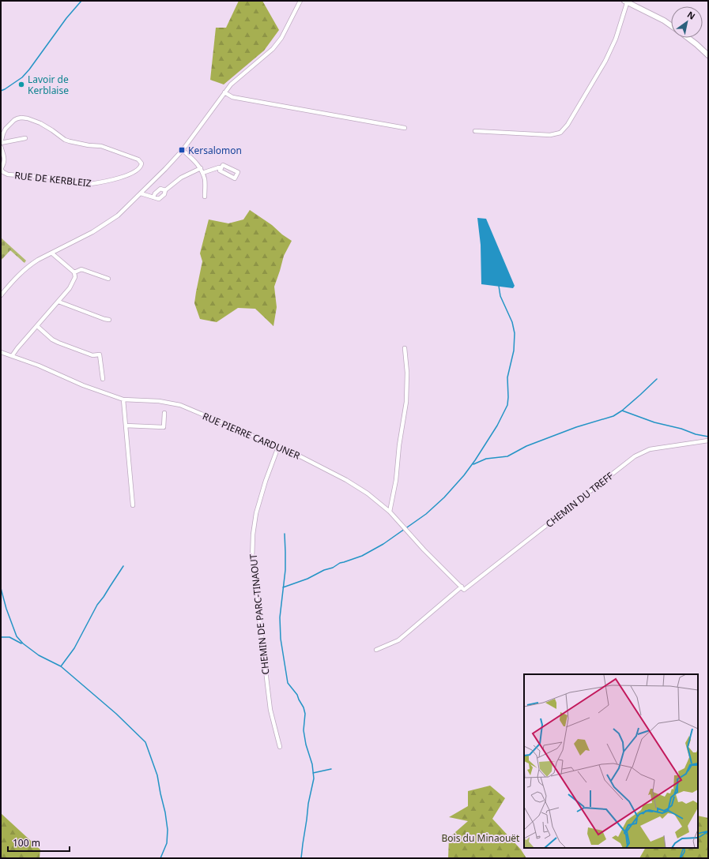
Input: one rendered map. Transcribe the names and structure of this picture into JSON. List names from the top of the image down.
{
  "streets": {
    "street": [
      "RUE DE KERBLEIZ",
      "RUE PIERRE CARDUNER",
      "CHEMIN DU TREFF",
      "CHEMIN DE PARC-TINAOUT"
    ]
  },
  "crossings": [
    ["RUE PIERRE CARDUNER", "CHEMIN DU TREFF"],
    ["RUE PIERRE CARDUNER", "CHEMIN DE PARC-TINAOUT"]
  ],
  "parks": ["Bois du Minaouët"],
  "places": {
    "other": ["Lavoir de Kerblaise"],
    "transit": ["Kersalomon"]
  },
  "scale_bar": "100 m",
  "north": "top right"
}
